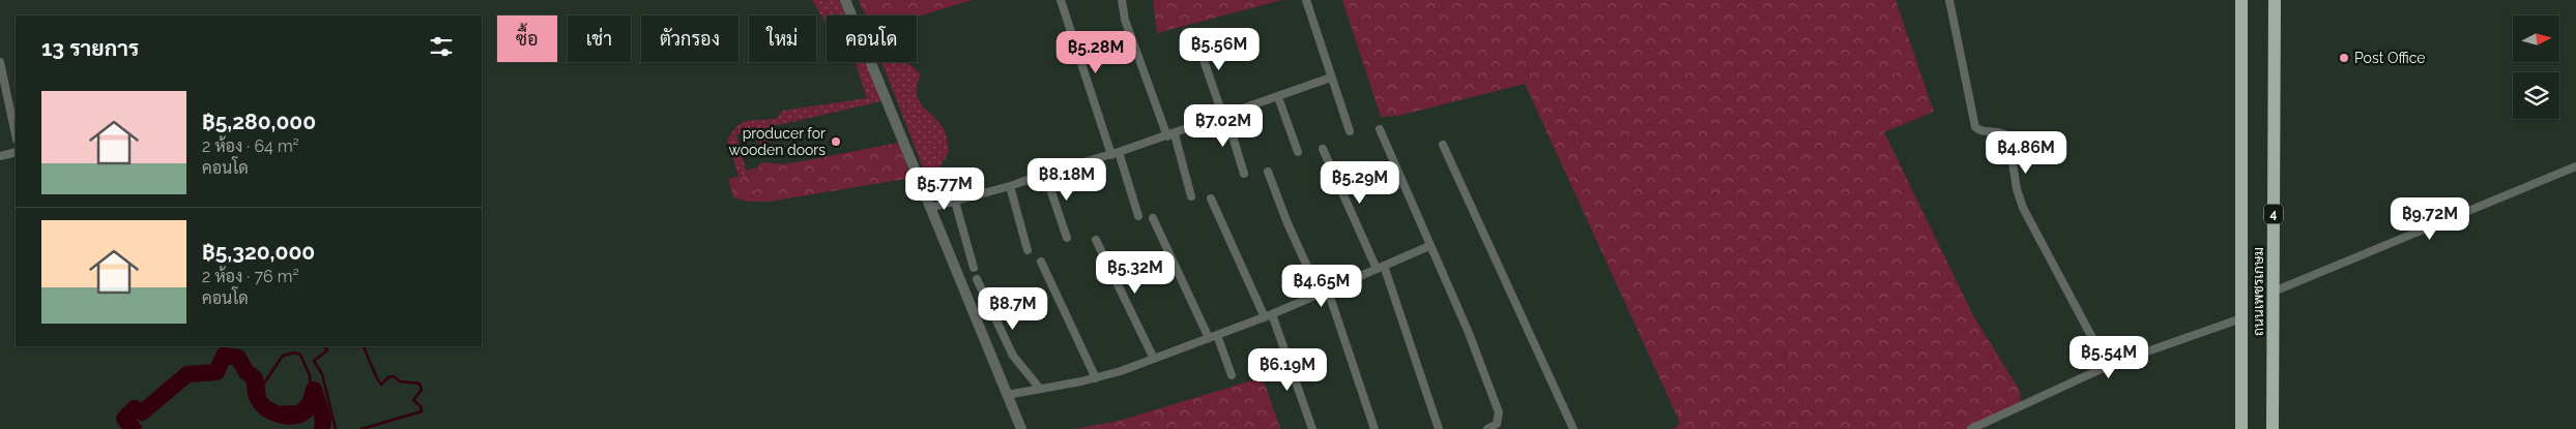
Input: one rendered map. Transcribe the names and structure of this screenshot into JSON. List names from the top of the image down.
{
  "streets": {
    "highway": ["4", "ถนนเพชรเกษม"]
  },
  "places": ["Post Office", "producer for wooden doors"],
  "north": "right",
  "page": {
    "chip": [
      "ซื้อ",
      "เช่า",
      "ตัวกรอง",
      "ใหม่",
      "คอนโด"
    ],
    "heading": "13 รายการ",
    "price": [
      "฿5.56M",
      "฿5.28M",
      "฿7.02M",
      "฿4.86M",
      "฿8.18M",
      "฿5.29M",
      "฿5.77M",
      "฿9.72M",
      "฿5.32M",
      "฿4.65M",
      "฿8.7M",
      "฿5.54M",
      "฿6.19M"
    ],
    "list": [
      {
        "name": "฿5,280,000",
        "note": "2 ห้อง · 64 m² · คอนโด"
      },
      {
        "name": "฿5,320,000",
        "note": "2 ห้อง · 76 m² · คอนโด"
      }
    ]
  }
}
